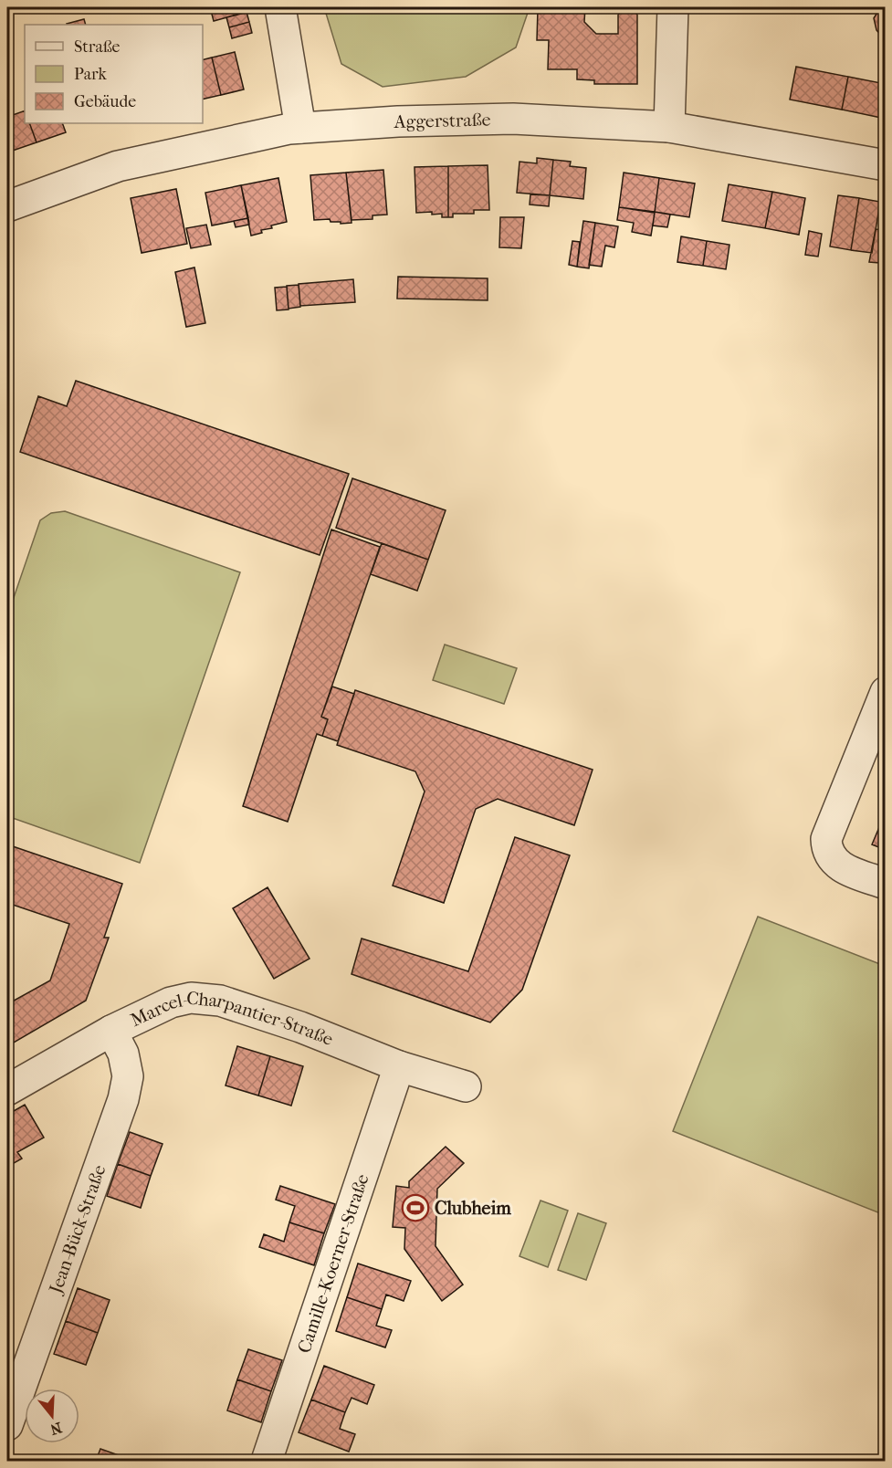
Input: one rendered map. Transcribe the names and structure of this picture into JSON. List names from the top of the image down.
{
  "streets": {
    "street": [
      "Aggerstraße",
      "Marcel-Charpantier-Straße",
      "Jean-Bück-Straße",
      "Camille-Koerner-Straße"
    ]
  },
  "crossings": [
    ["Marcel-Charpantier-Straße", "Jean-Bück-Straße"],
    ["Marcel-Charpantier-Straße", "Camille-Koerner-Straße"]
  ],
  "places": {
    "sports": ["Clubheim"]
  },
  "legend": ["Straße", "Park", "Gebäude"],
  "north": "bottom"
}
